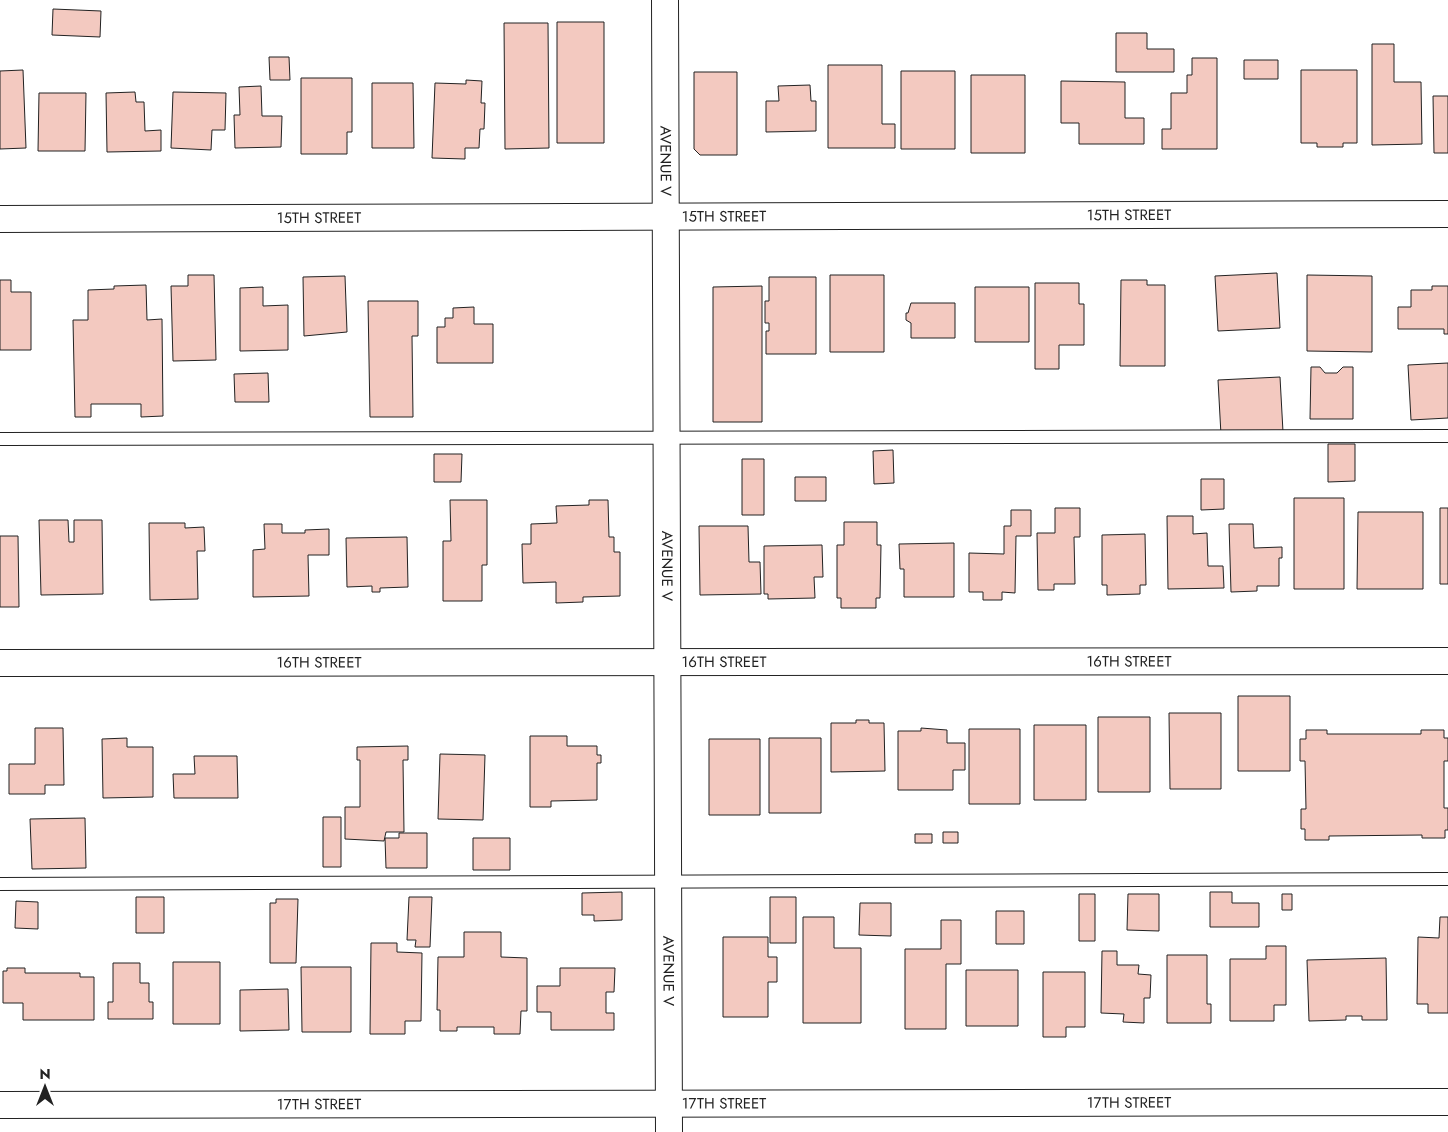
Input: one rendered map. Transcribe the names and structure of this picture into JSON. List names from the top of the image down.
{
  "streets": {
    "street": [
      "AVENUE V",
      "15TH STREET",
      "16TH STREET",
      "17TH STREET"
    ]
  },
  "crossings": [
    ["AVENUE V", "15TH STREET"],
    ["AVENUE V", "16TH STREET"],
    ["AVENUE V", "17TH STREET"]
  ],
  "north": "top"
}
